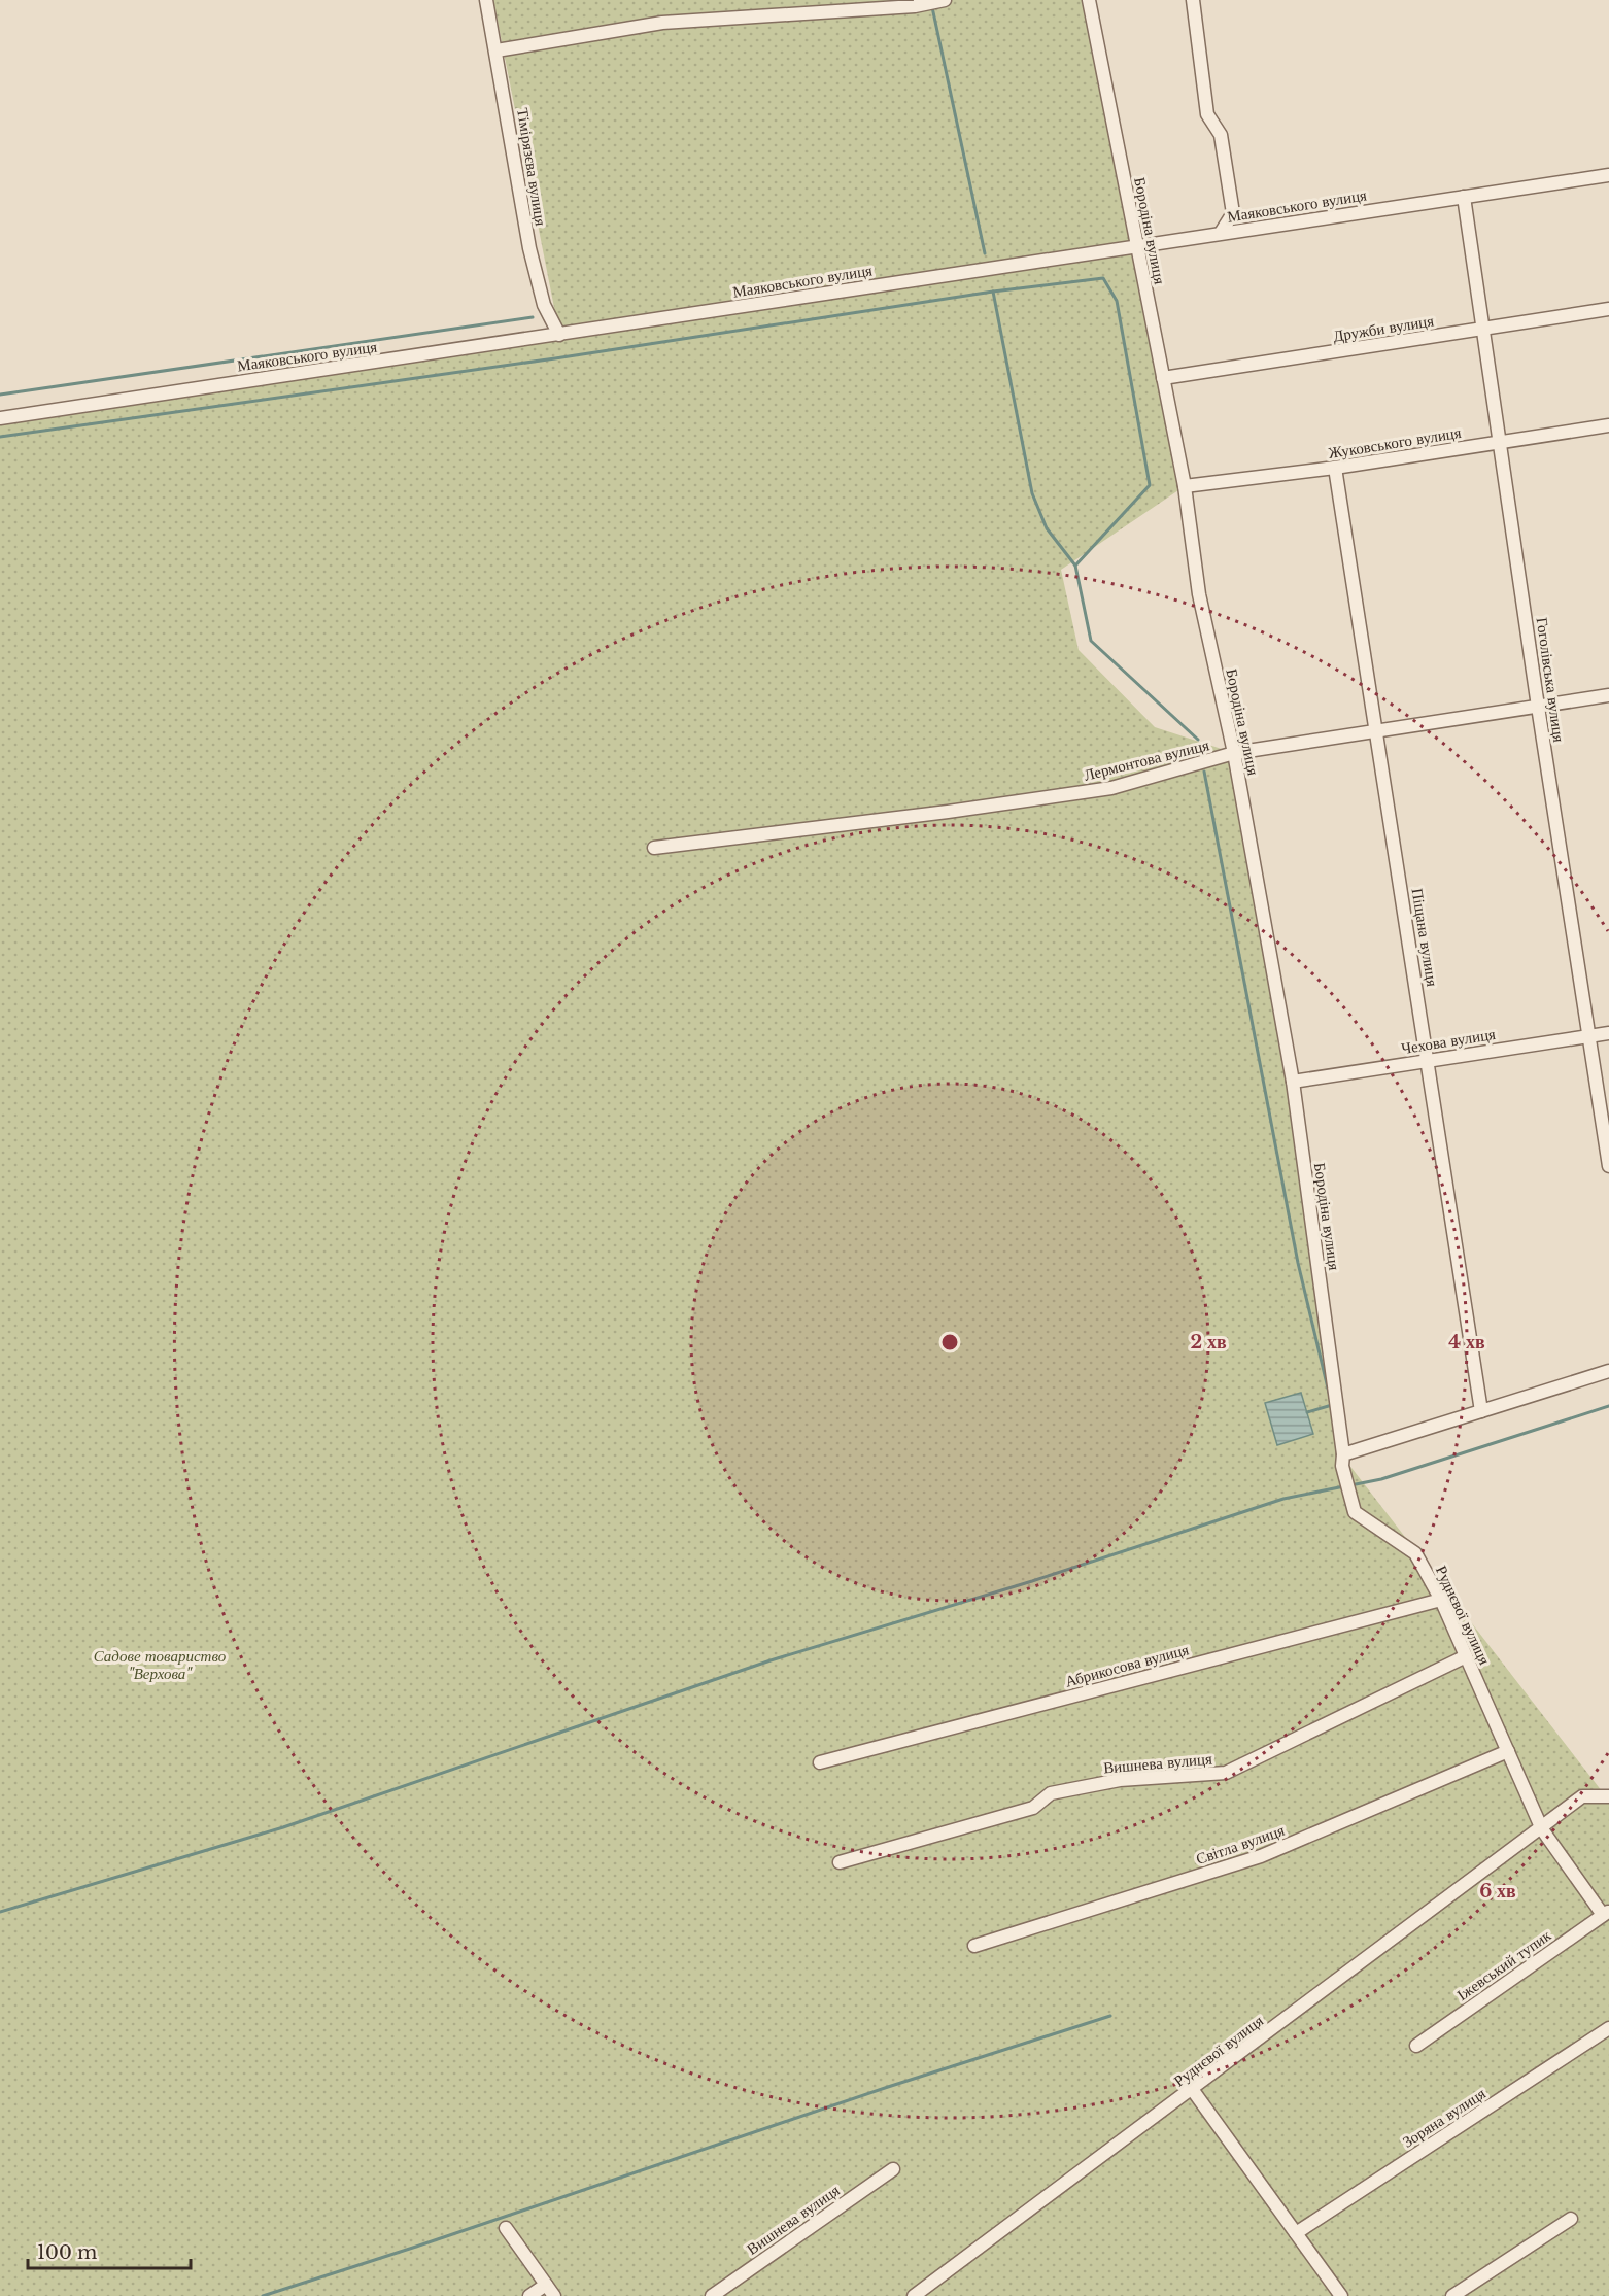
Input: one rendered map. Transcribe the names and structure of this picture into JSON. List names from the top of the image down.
{
  "streets": {
    "street": [
      "Тімірязєва вулиця",
      "Маяковського вулиця",
      "Бородіна вулиця",
      "Дружби вулиця",
      "Жуковського вулиця",
      "Гоголівська вулиця",
      "Лермонтова вулиця",
      "Піщана вулиця",
      "Чехова вулиця",
      "Руднєвої вулиця",
      "Абрикосова вулиця",
      "Вишнева вулиця",
      "Світла вулиця",
      "Іжевський тупик",
      "Зоряна вулиця"
    ]
  },
  "crossings": [
    ["Тімірязєва вулиця", "Маяковського вулиця"],
    ["Маяковського вулиця", "Бородіна вулиця"],
    ["Маяковського вулиця", "Гоголівська вулиця"],
    ["Бородіна вулиця", "Дружби вулиця"],
    ["Бородіна вулиця", "Жуковського вулиця"],
    ["Бородіна вулиця", "Лермонтова вулиця"],
    ["Бородіна вулиця", "Чехова вулиця"],
    ["Бородіна вулиця", "Руднєвої вулиця"],
    ["Дружби вулиця", "Гоголівська вулиця"],
    ["Жуковського вулиця", "Гоголівська вулиця"],
    ["Жуковського вулиця", "Піщана вулиця"],
    ["Гоголівська вулиця", "Лермонтова вулиця"],
    ["Гоголівська вулиця", "Чехова вулиця"],
    ["Лермонтова вулиця", "Піщана вулиця"],
    ["Піщана вулиця", "Чехова вулиця"],
    ["Руднєвої вулиця", "Абрикосова вулиця"],
    ["Руднєвої вулиця", "Вишнева вулиця"],
    ["Руднєвої вулиця", "Світла вулиця"]
  ],
  "parks": ["Садове товариство \"Верхова\""],
  "scale_bar": "100 m",
  "rings": ["2 хв", "4 хв", "6 хв"]
}
